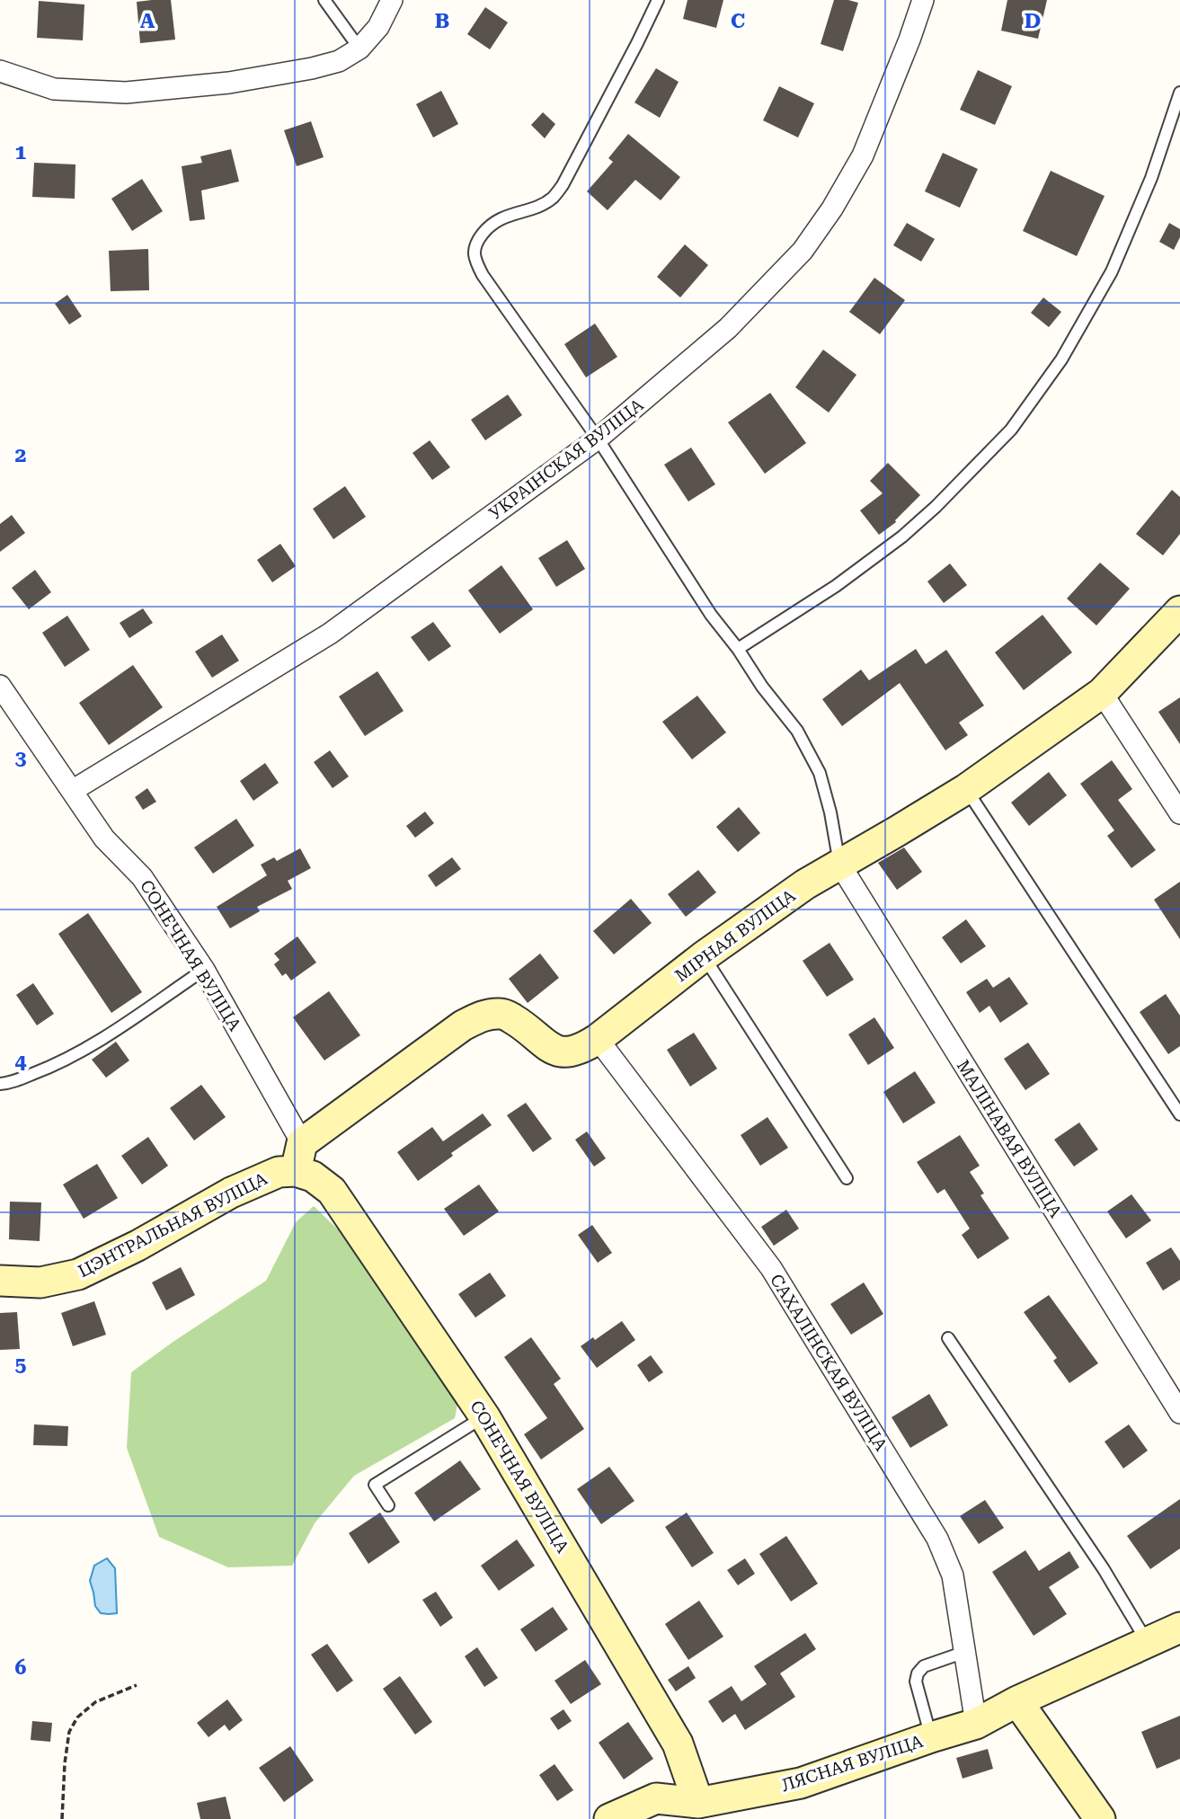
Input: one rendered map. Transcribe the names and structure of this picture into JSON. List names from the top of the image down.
{
  "streets": {
    "street": [
      "УКРАІНСКАЯ ВУЛІЦА",
      "МІРНАЯ ВУЛІЦА",
      "СОНЕЧНАЯ ВУЛІЦА",
      "МАЛІНАВАЯ ВУЛІЦА",
      "ЦЭНТРАЛЬНАЯ ВУЛІЦА",
      "САХАЛІНСКАЯ ВУЛІЦА",
      "ЛЯСНАЯ ВУЛІЦА"
    ]
  },
  "crossings": [
    ["УКРАІНСКАЯ ВУЛІЦА", "СОНЕЧНАЯ ВУЛІЦА"],
    ["МІРНАЯ ВУЛІЦА", "СОНЕЧНАЯ ВУЛІЦА"],
    ["МІРНАЯ ВУЛІЦА", "МАЛІНАВАЯ ВУЛІЦА"],
    ["МІРНАЯ ВУЛІЦА", "ЦЭНТРАЛЬНАЯ ВУЛІЦА"],
    ["МІРНАЯ ВУЛІЦА", "САХАЛІНСКАЯ ВУЛІЦА"],
    ["СОНЕЧНАЯ ВУЛІЦА", "ЦЭНТРАЛЬНАЯ ВУЛІЦА"],
    ["СОНЕЧНАЯ ВУЛІЦА", "ЛЯСНАЯ ВУЛІЦА"],
    ["САХАЛІНСКАЯ ВУЛІЦА", "ЛЯСНАЯ ВУЛІЦА"]
  ],
  "grid": {
    "columns": [
      "A",
      "B",
      "C",
      "D"
    ],
    "rows": [
      "1",
      "2",
      "3",
      "4",
      "5",
      "6"
    ]
  }
}
